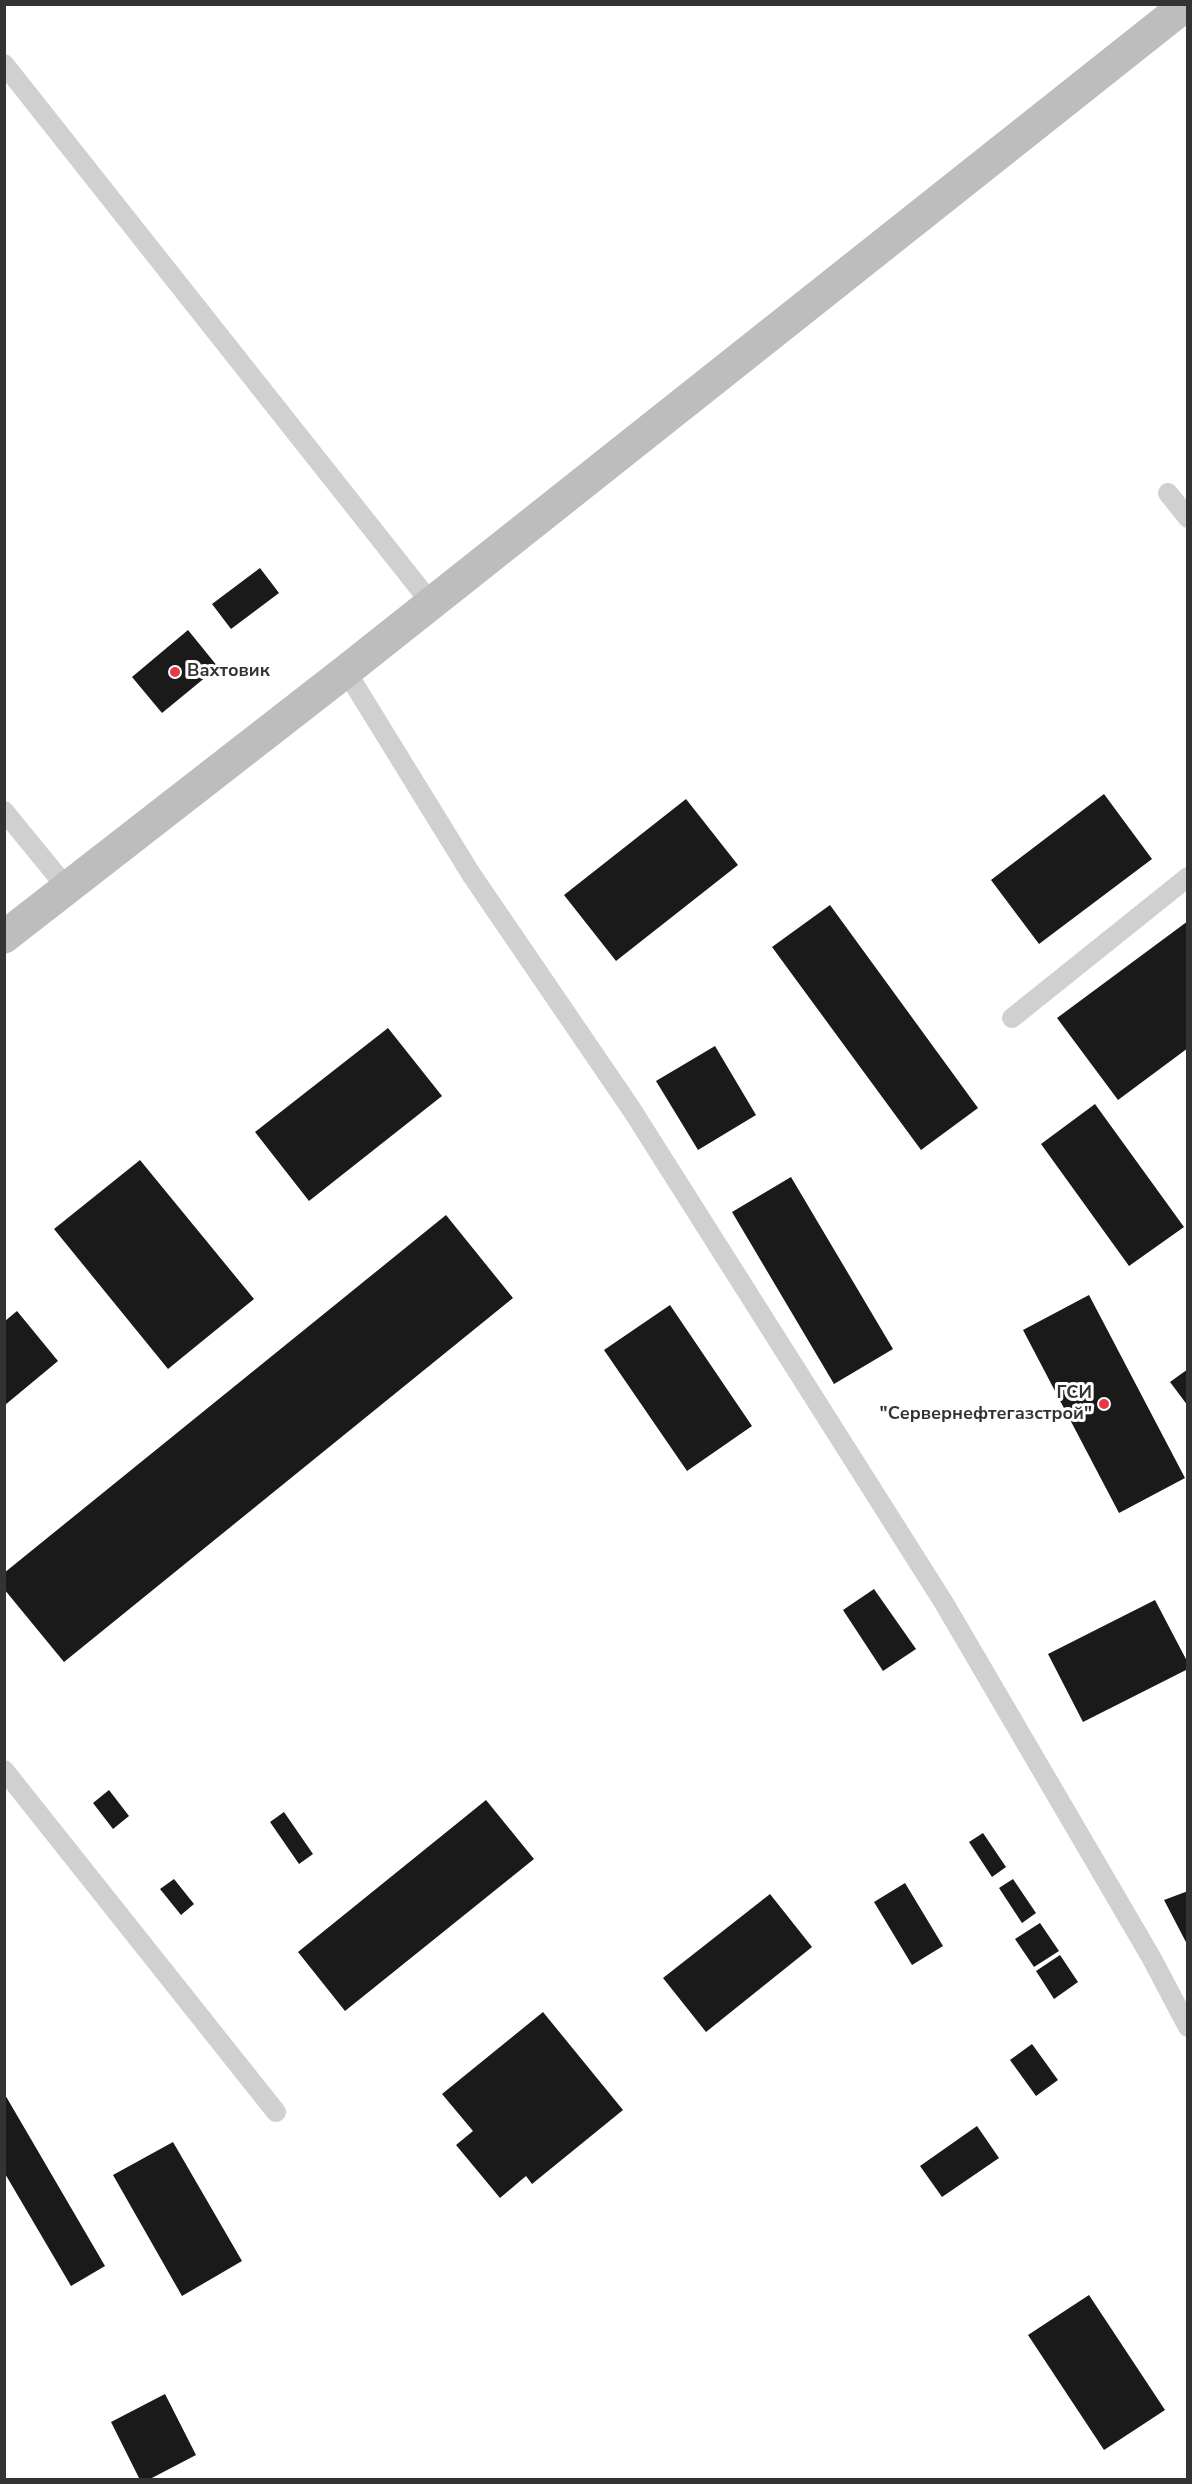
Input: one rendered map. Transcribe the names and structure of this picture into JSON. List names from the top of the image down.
{
  "places": ["Вахтовик", "ГСИ \"Сервернефтегазстрой\""]
}
